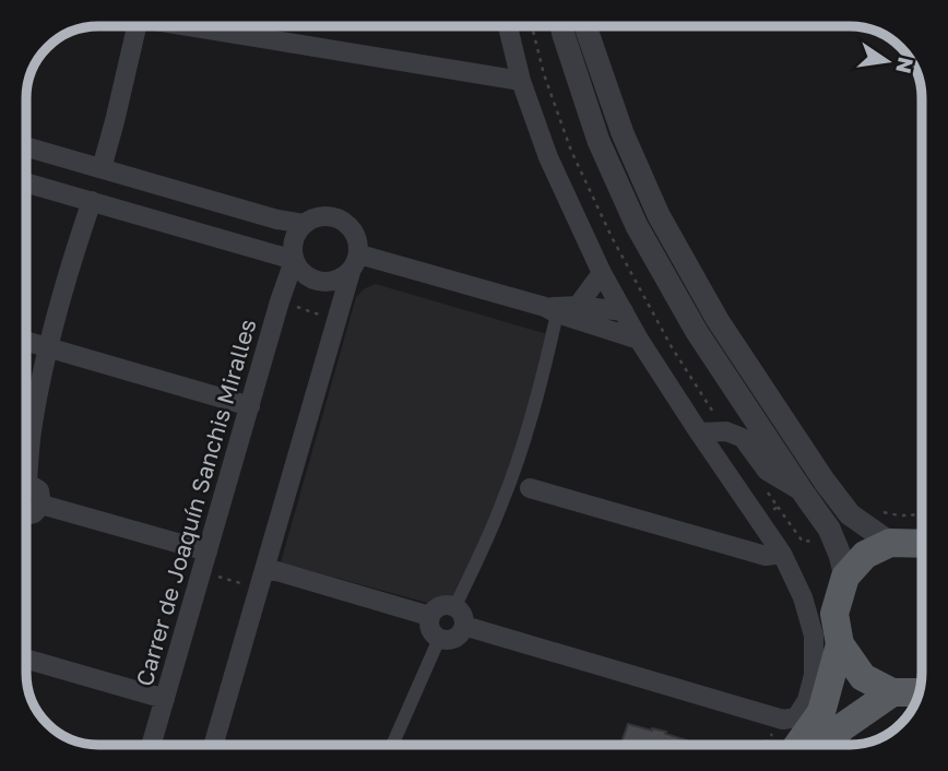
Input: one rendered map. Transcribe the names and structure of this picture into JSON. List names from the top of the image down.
{
  "streets": {
    "street": ["Carrer de Joaquín Sanchis Miralles"]
  },
  "north": "right"
}
